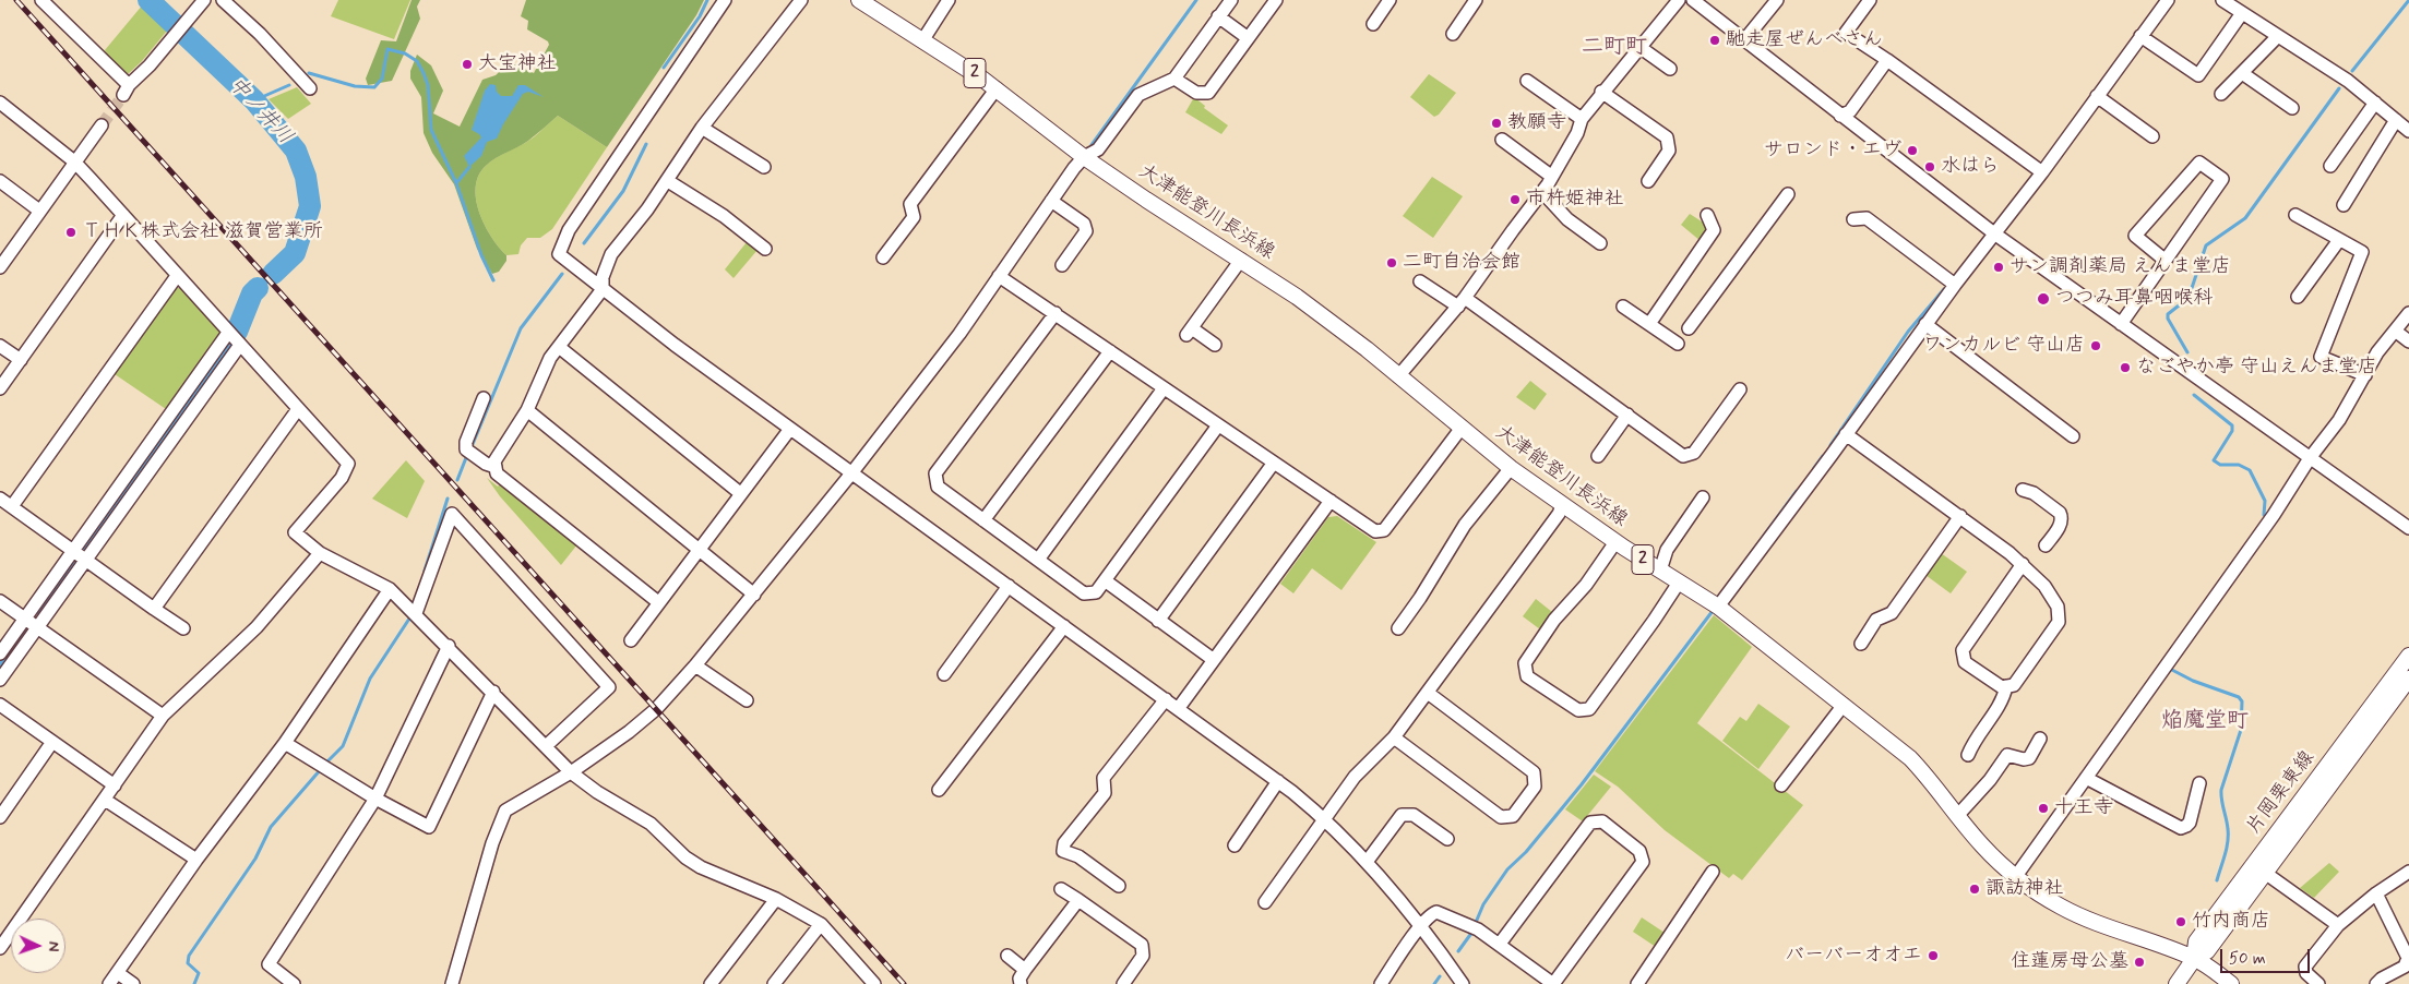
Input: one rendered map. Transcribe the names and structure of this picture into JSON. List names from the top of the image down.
{
  "streets": {
    "main road": ["2", "大津能登川長浜線", "片岡栗東線"]
  },
  "crossings": [
    ["大津能登川長浜線", "片岡栗東線"]
  ],
  "districts": ["二町町", "焔魔堂町"],
  "water": ["中ノ井川"],
  "places": [
    "馳走屋ぜんべさん",
    "大宝神社",
    "教願寺",
    "サロンド・エヴ",
    "水はら",
    "市杵姫神社",
    "ＴＨＫ株式会社 滋賀営業所",
    "二町自治会館",
    "サン調剤薬局 えんま堂店",
    "つつみ耳鼻咽喉科",
    "ワンカルビ 守山店",
    "なごやか亭 守山えんま堂店",
    "十王寺",
    "諏訪神社",
    "竹内商店",
    "バーバーオオエ",
    "住蓮房母公墓"
  ],
  "scale_bar": "50 m",
  "north": "right"
}
